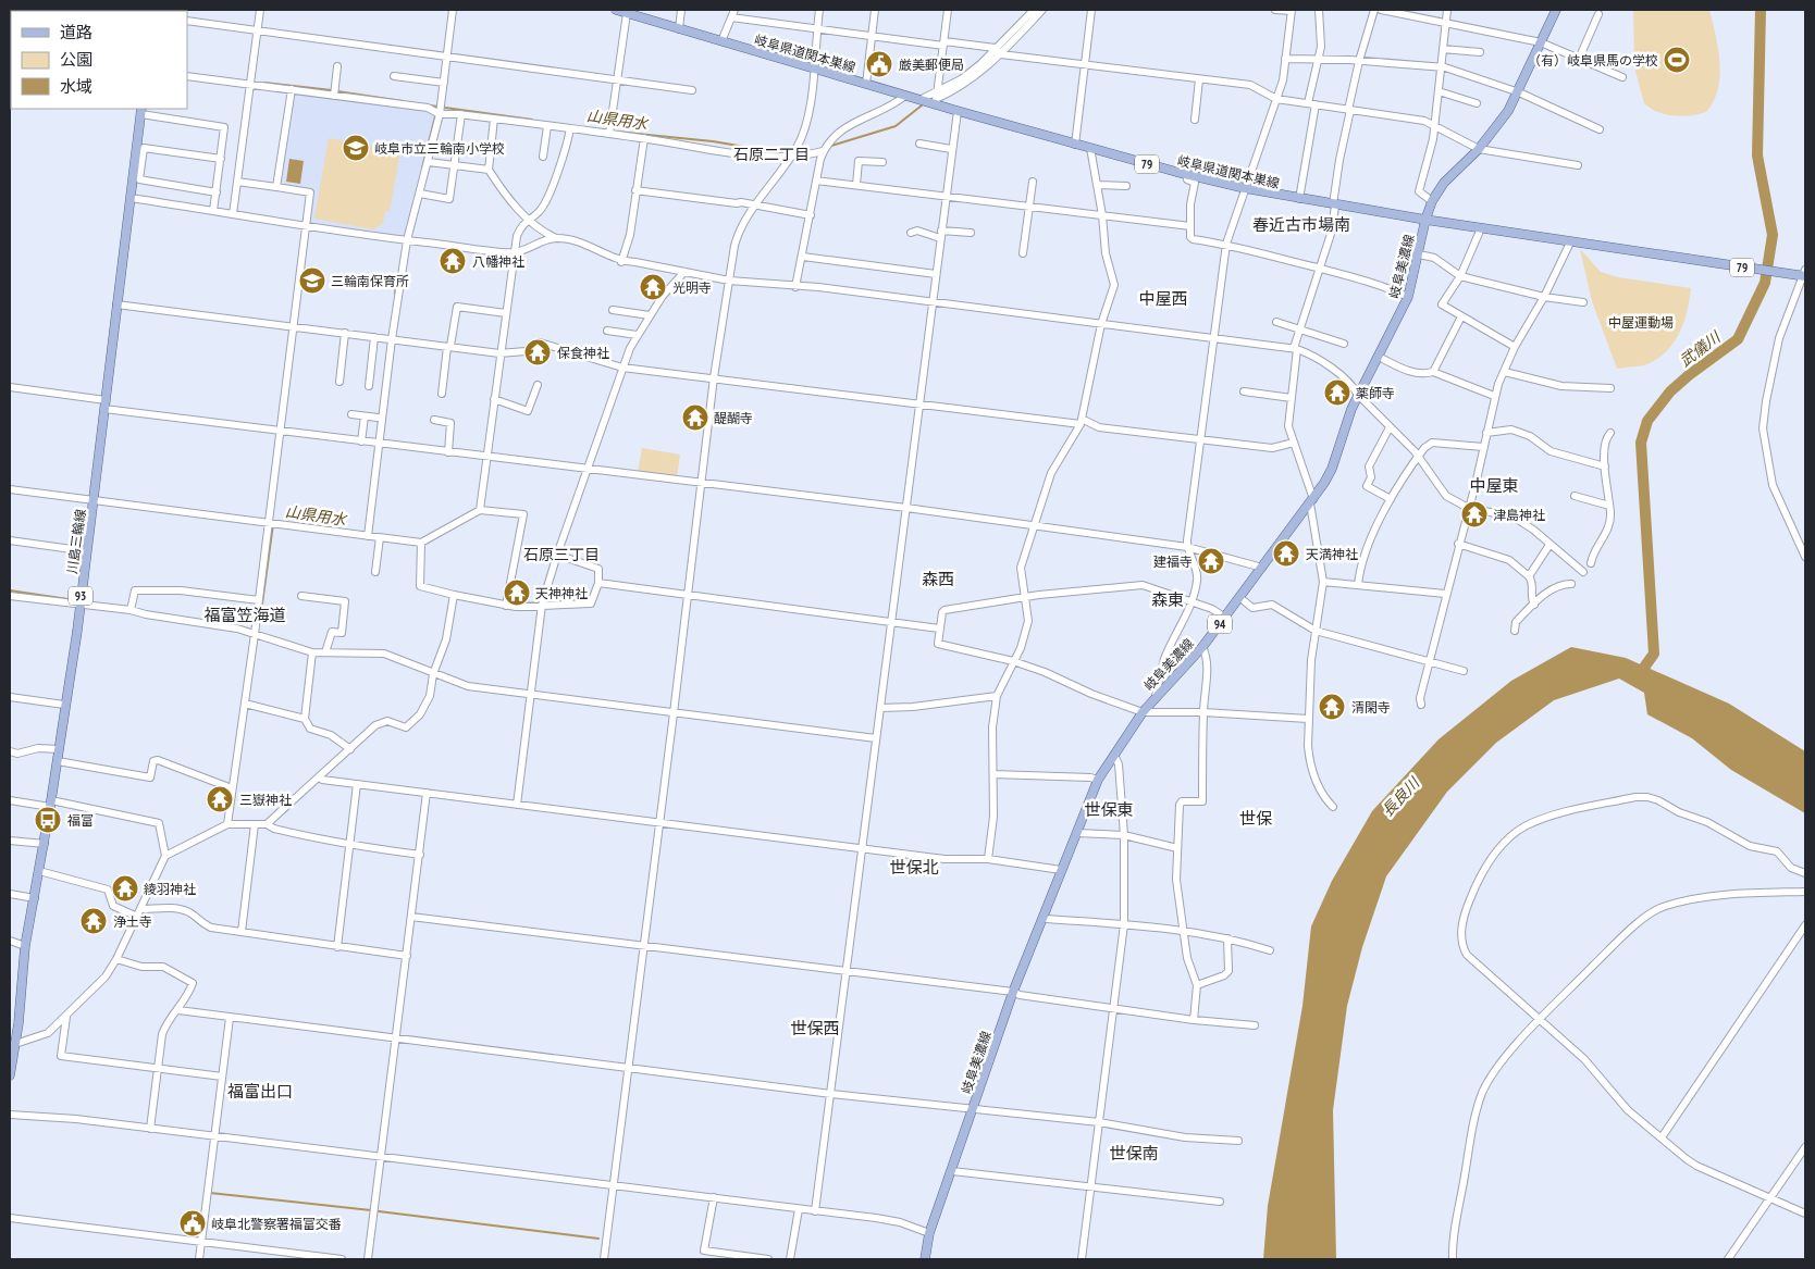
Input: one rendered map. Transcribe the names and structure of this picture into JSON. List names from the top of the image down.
{
  "streets": {
    "main road": [
      "岐阜県道関本巣線",
      "79",
      "岐阜美濃線",
      "川島三輪線",
      "93",
      "94"
    ]
  },
  "crossings": [
    ["岐阜県道関本巣線", "岐阜美濃線"]
  ],
  "districts": [
    "石原二丁目",
    "春近古市場南",
    "中屋西",
    "中屋東",
    "石原三丁目",
    "森西",
    "森東",
    "福富笠海道",
    "世保東",
    "世保",
    "世保北",
    "世保西",
    "福富出口",
    "世保南"
  ],
  "water": ["山県用水", "武儀川", "長良川"],
  "parks": ["中屋運動場"],
  "places": {
    "sports": ["（有）岐阜県馬の学校"],
    "public building": ["厳美郵便局", "岐阜北警察署福富交番"],
    "school or university": ["岐阜市立三輪南小学校", "三輪南保育所"],
    "temple": [
      "八幡神社",
      "光明寺",
      "保食神社",
      "薬師寺",
      "醍醐寺",
      "津島神社",
      "天満神社",
      "建福寺",
      "天神神社",
      "清閑寺",
      "三嶽神社",
      "綾羽神社",
      "浄土寺"
    ],
    "bus stop": ["福富"]
  },
  "legend": ["道路", "公園", "水域"]
}
